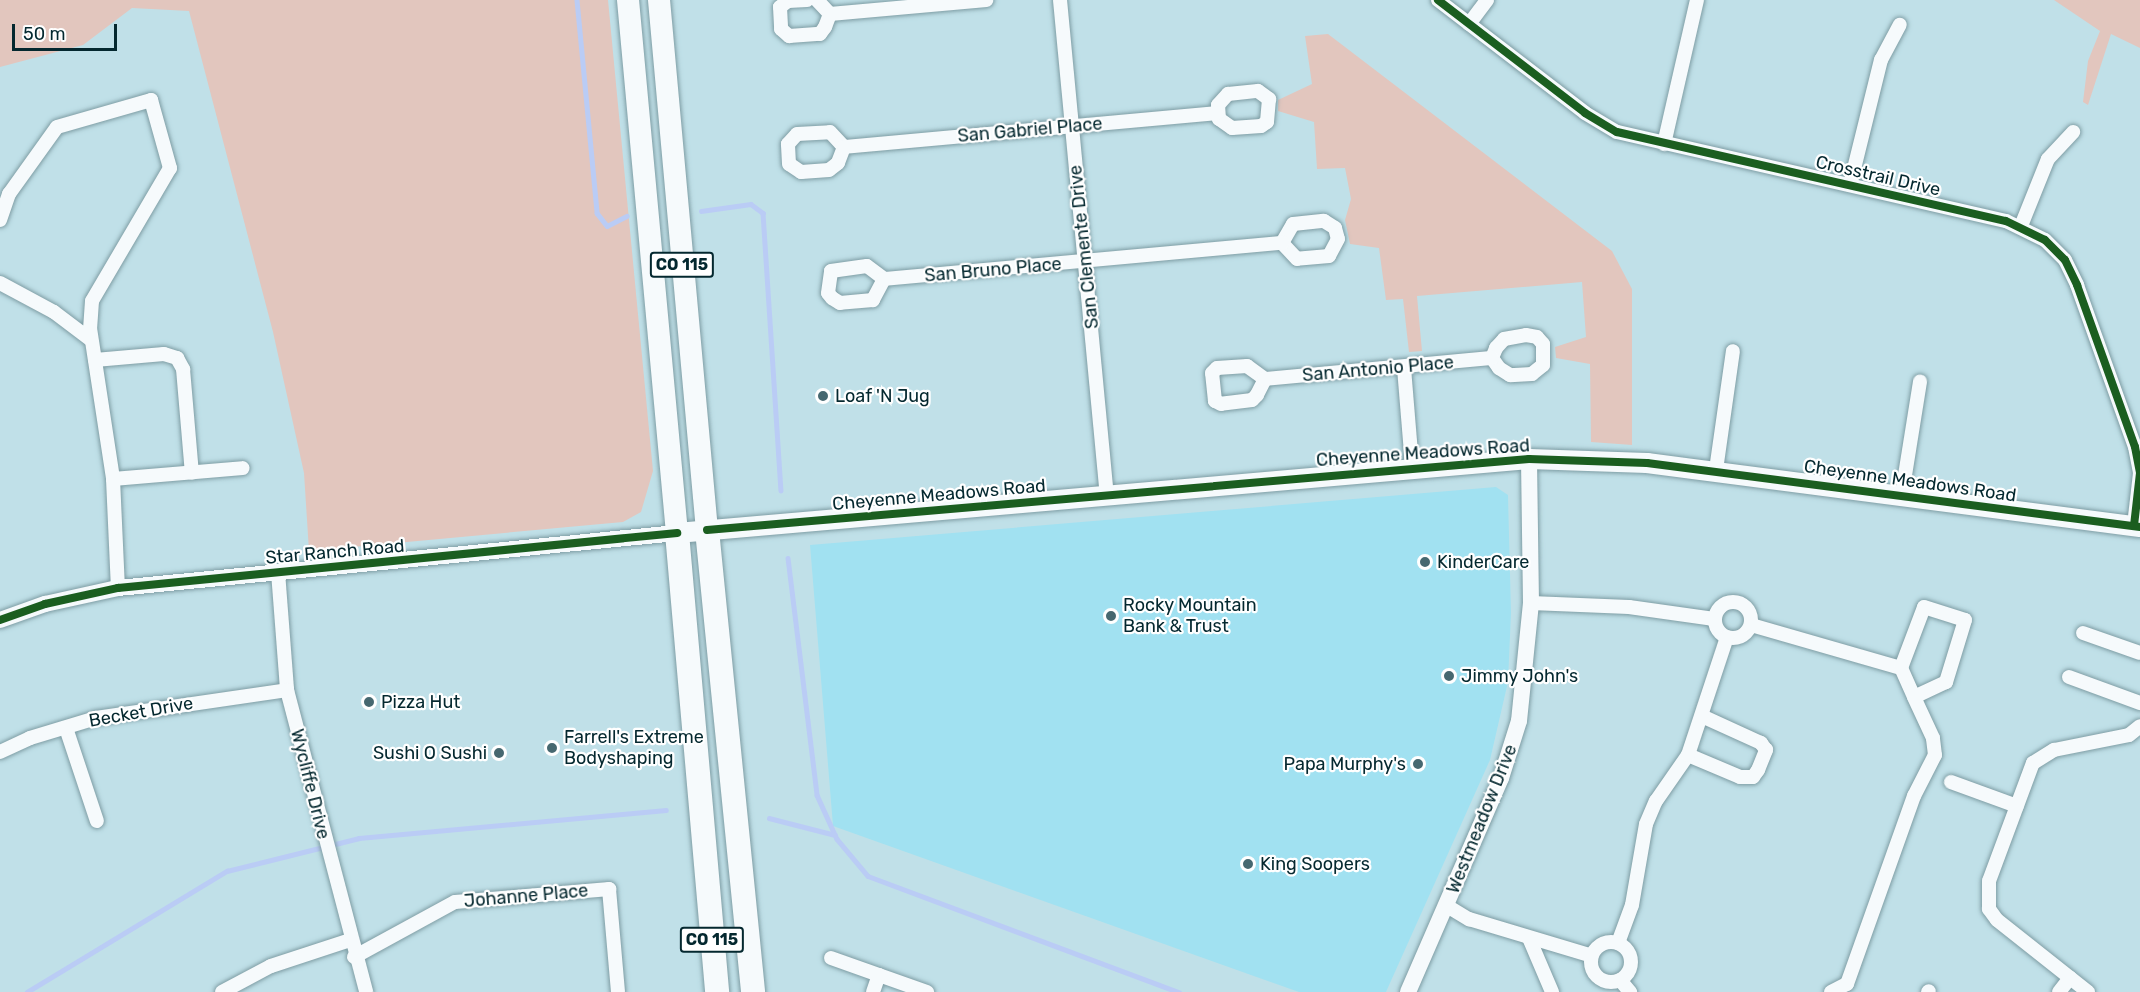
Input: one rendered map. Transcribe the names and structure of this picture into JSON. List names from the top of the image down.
{
  "streets": {
    "highway": ["CO 115"],
    "main road": ["Cheyenne Meadows Road"],
    "street": [
      "San Gabriel Place",
      "Crosstrail Drive",
      "San Clemente Drive",
      "San Bruno Place",
      "San Antonio Place",
      "Star Ranch Road",
      "Becket Drive",
      "Wycliffe Drive",
      "Westmeadow Drive",
      "Johanne Place"
    ]
  },
  "crossings": [
    ["San Gabriel Place", "San Clemente Drive"],
    ["Crosstrail Drive", "Cheyenne Meadows Road"],
    ["San Clemente Drive", "San Bruno Place"],
    ["San Clemente Drive", "Cheyenne Meadows Road"],
    ["CO 115", "Cheyenne Meadows Road"],
    ["CO 115", "Star Ranch Road"],
    ["Cheyenne Meadows Road", "Star Ranch Road"],
    ["Cheyenne Meadows Road", "Westmeadow Drive"],
    ["Star Ranch Road", "Wycliffe Drive"],
    ["Becket Drive", "Wycliffe Drive"],
    ["Wycliffe Drive", "Johanne Place"]
  ],
  "places": [
    "Loaf 'N Jug",
    "KinderCare",
    "Rocky Mountain Bank & Trust",
    "Jimmy John's",
    "Pizza Hut",
    "Farrell's Extreme Bodyshaping",
    "Sushi O Sushi",
    "Papa Murphy's",
    "King Soopers"
  ],
  "scale_bar": "50 m"
}
